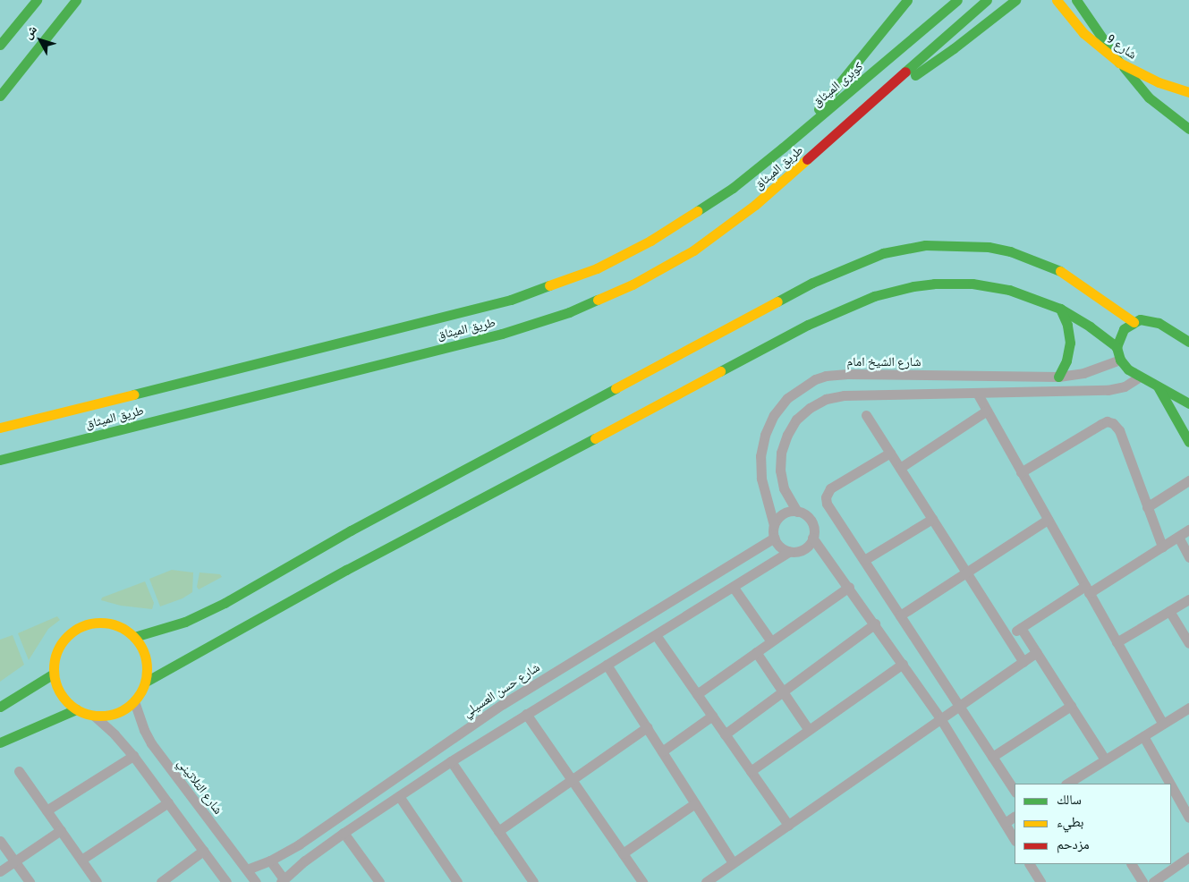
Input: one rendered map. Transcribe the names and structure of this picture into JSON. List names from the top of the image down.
{
  "streets": {
    "main road": ["شارع 9", "كوبرى الميثاق", "طريق الميثاق"],
    "street": ["شارع الشيخ امام", "شارع حسن العسيلي", "شارع التلاتيني"]
  },
  "crossings": [
    ["كوبرى الميثاق", "طريق الميثاق"],
    ["شارع الشيخ امام", "شارع حسن العسيلي"],
    ["شارع حسن العسيلي", "شارع التلاتيني"]
  ],
  "legend": ["سالك", "بطيء", "مزدحم"],
  "north": "top left"
}
